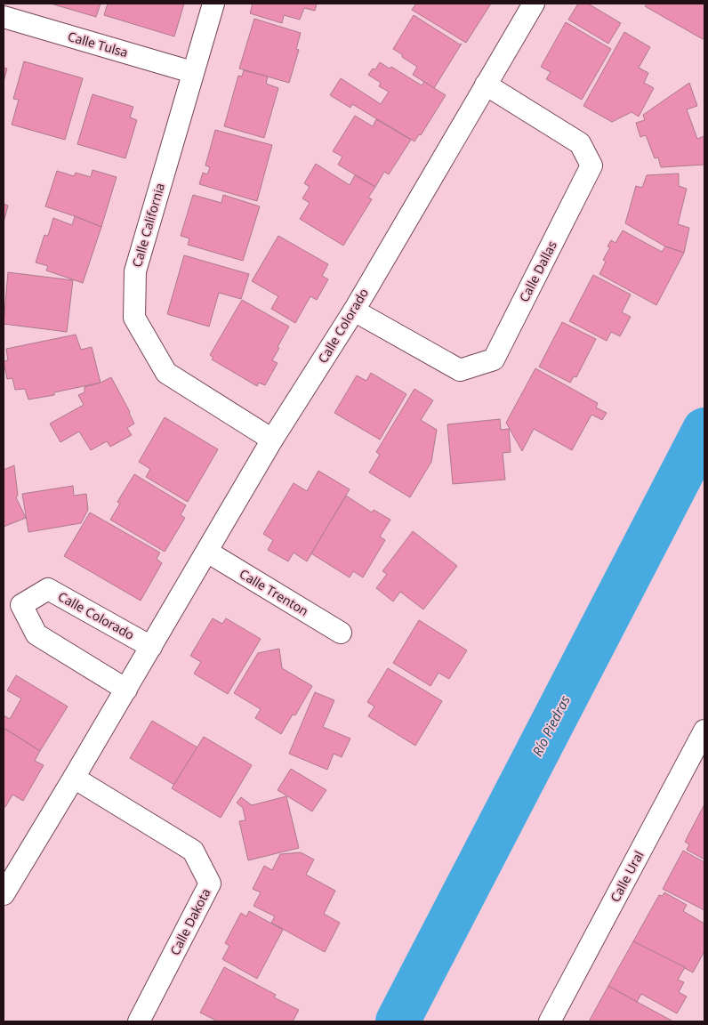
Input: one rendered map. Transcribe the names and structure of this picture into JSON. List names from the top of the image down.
{
  "streets": {
    "street": [
      "Calle Tulsa",
      "Calle California",
      "Calle Dallas",
      "Calle Colorado",
      "Calle Trenton",
      "Calle Ural",
      "Calle Dakota"
    ]
  },
  "crossings": [
    ["Calle Tulsa", "Calle California"],
    ["Calle California", "Calle Colorado"],
    ["Calle Dallas", "Calle Colorado"],
    ["Calle Colorado", "Calle Trenton"],
    ["Calle Colorado", "Calle Dakota"]
  ],
  "water": ["Río Piedras"]
}
